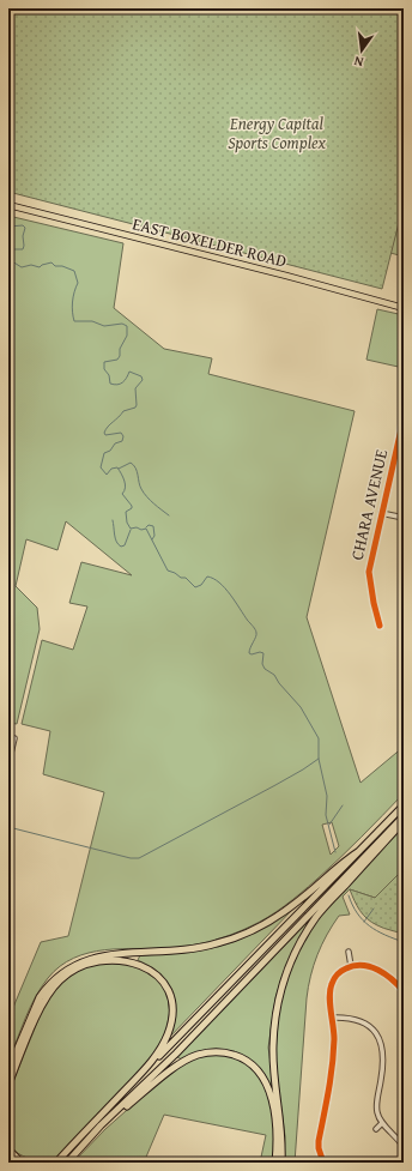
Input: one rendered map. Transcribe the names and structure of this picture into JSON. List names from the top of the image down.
{
  "streets": {
    "main road": ["EAST BOXELDER ROAD"],
    "street": ["CHARA AVENUE"]
  },
  "parks": ["Energy Capital Sports Complex"],
  "north": "bottom"
}
